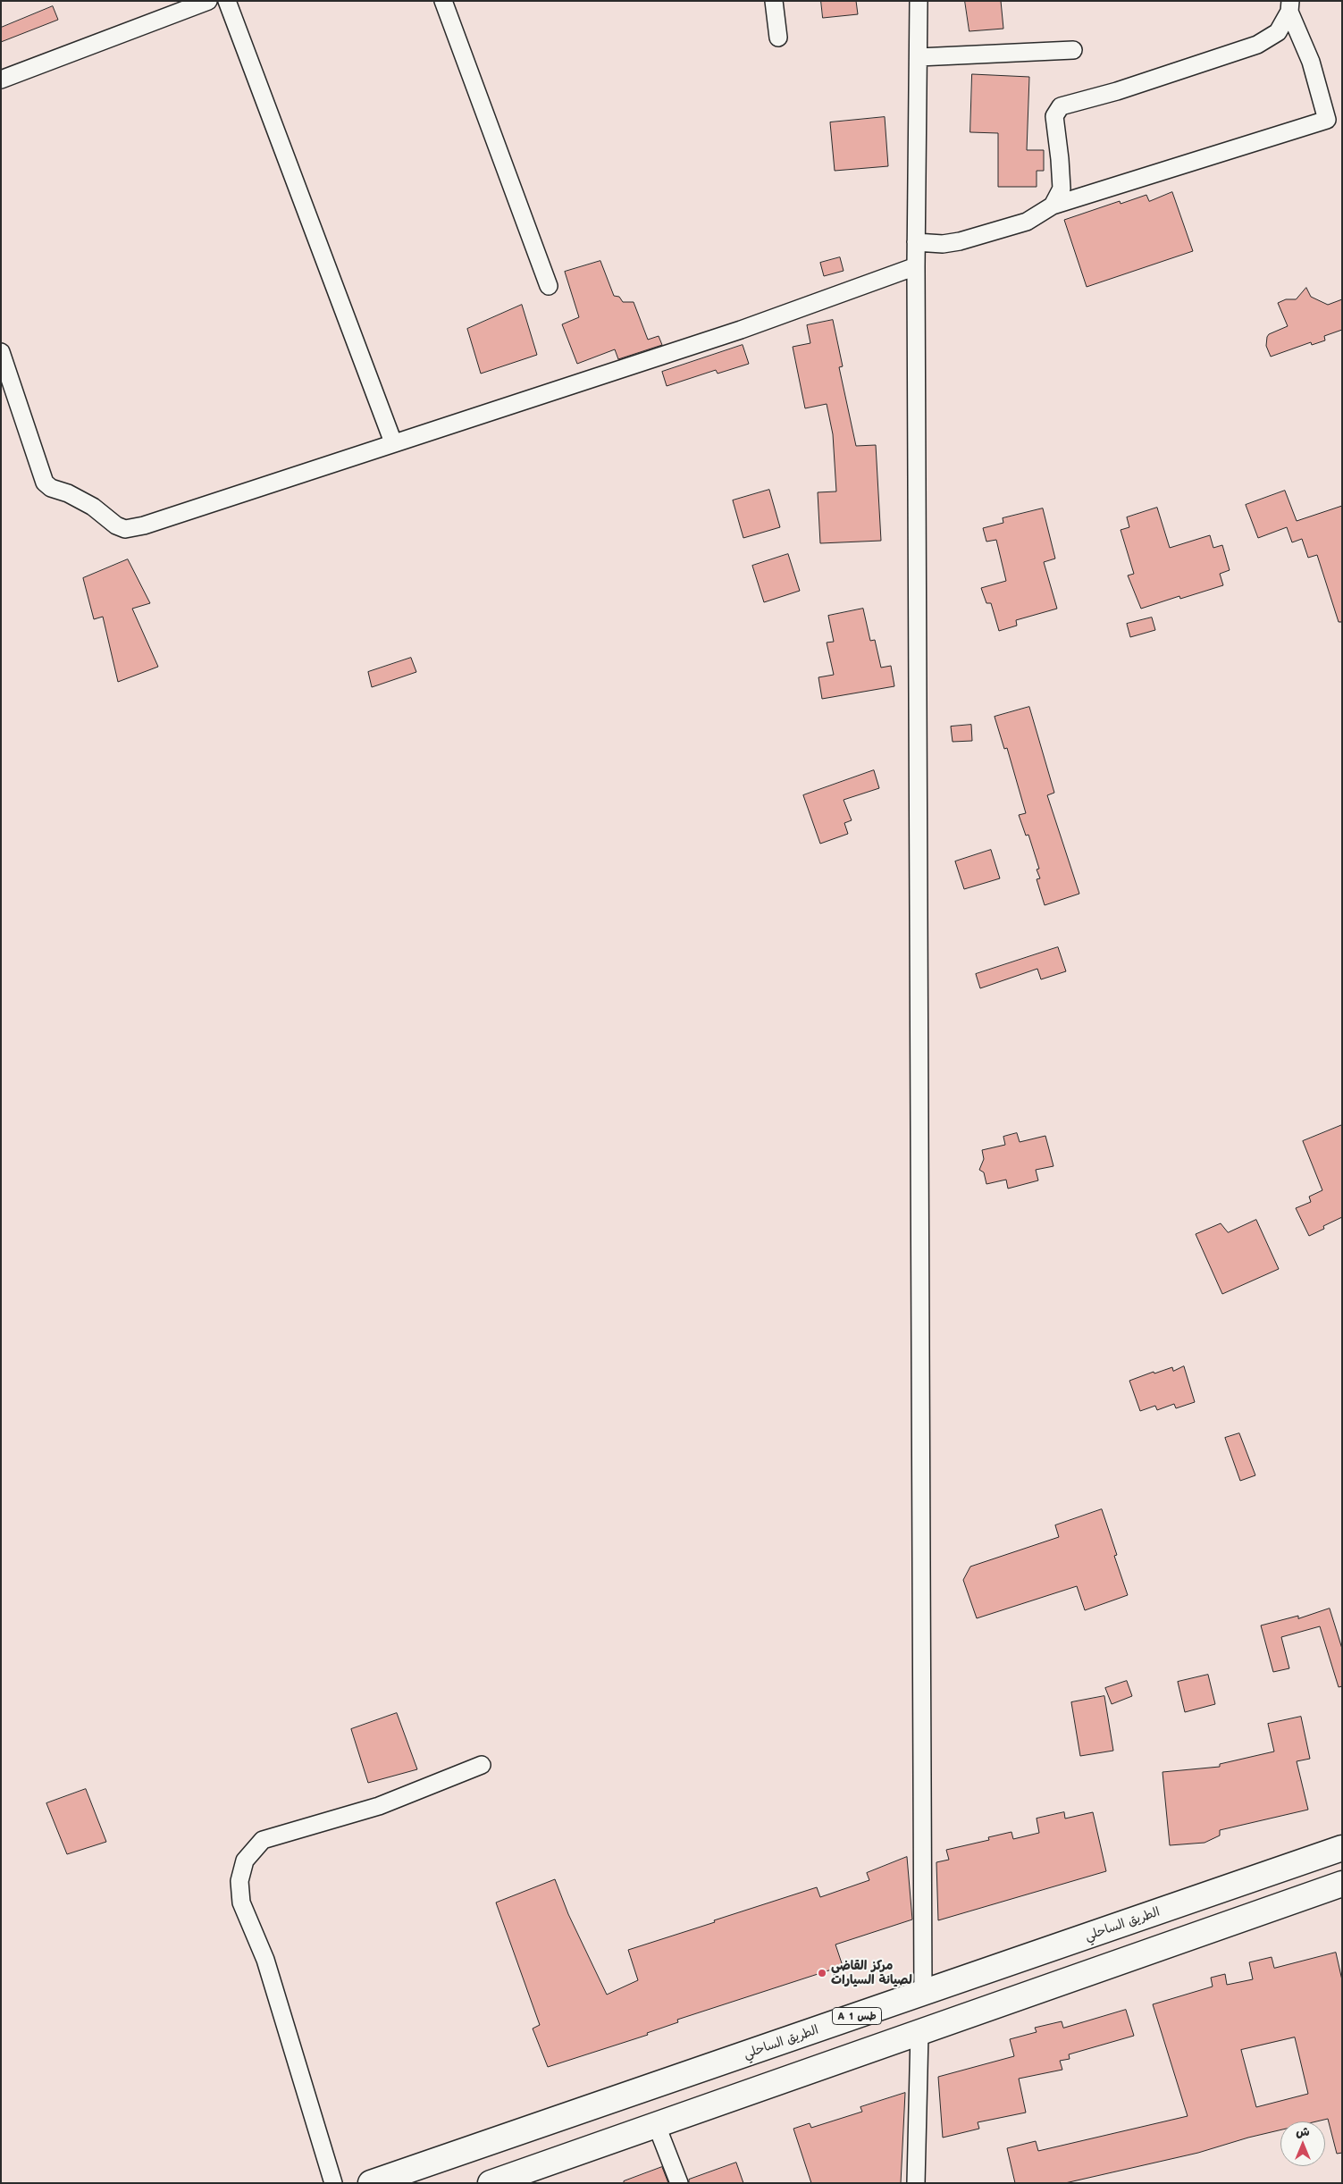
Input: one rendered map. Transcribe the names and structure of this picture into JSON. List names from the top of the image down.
{
  "streets": {
    "highway": ["الطريق الساحلي", "A 1 طس"]
  },
  "places": ["مركز القاضي لصيانة السيارات"],
  "north": "top"
}
